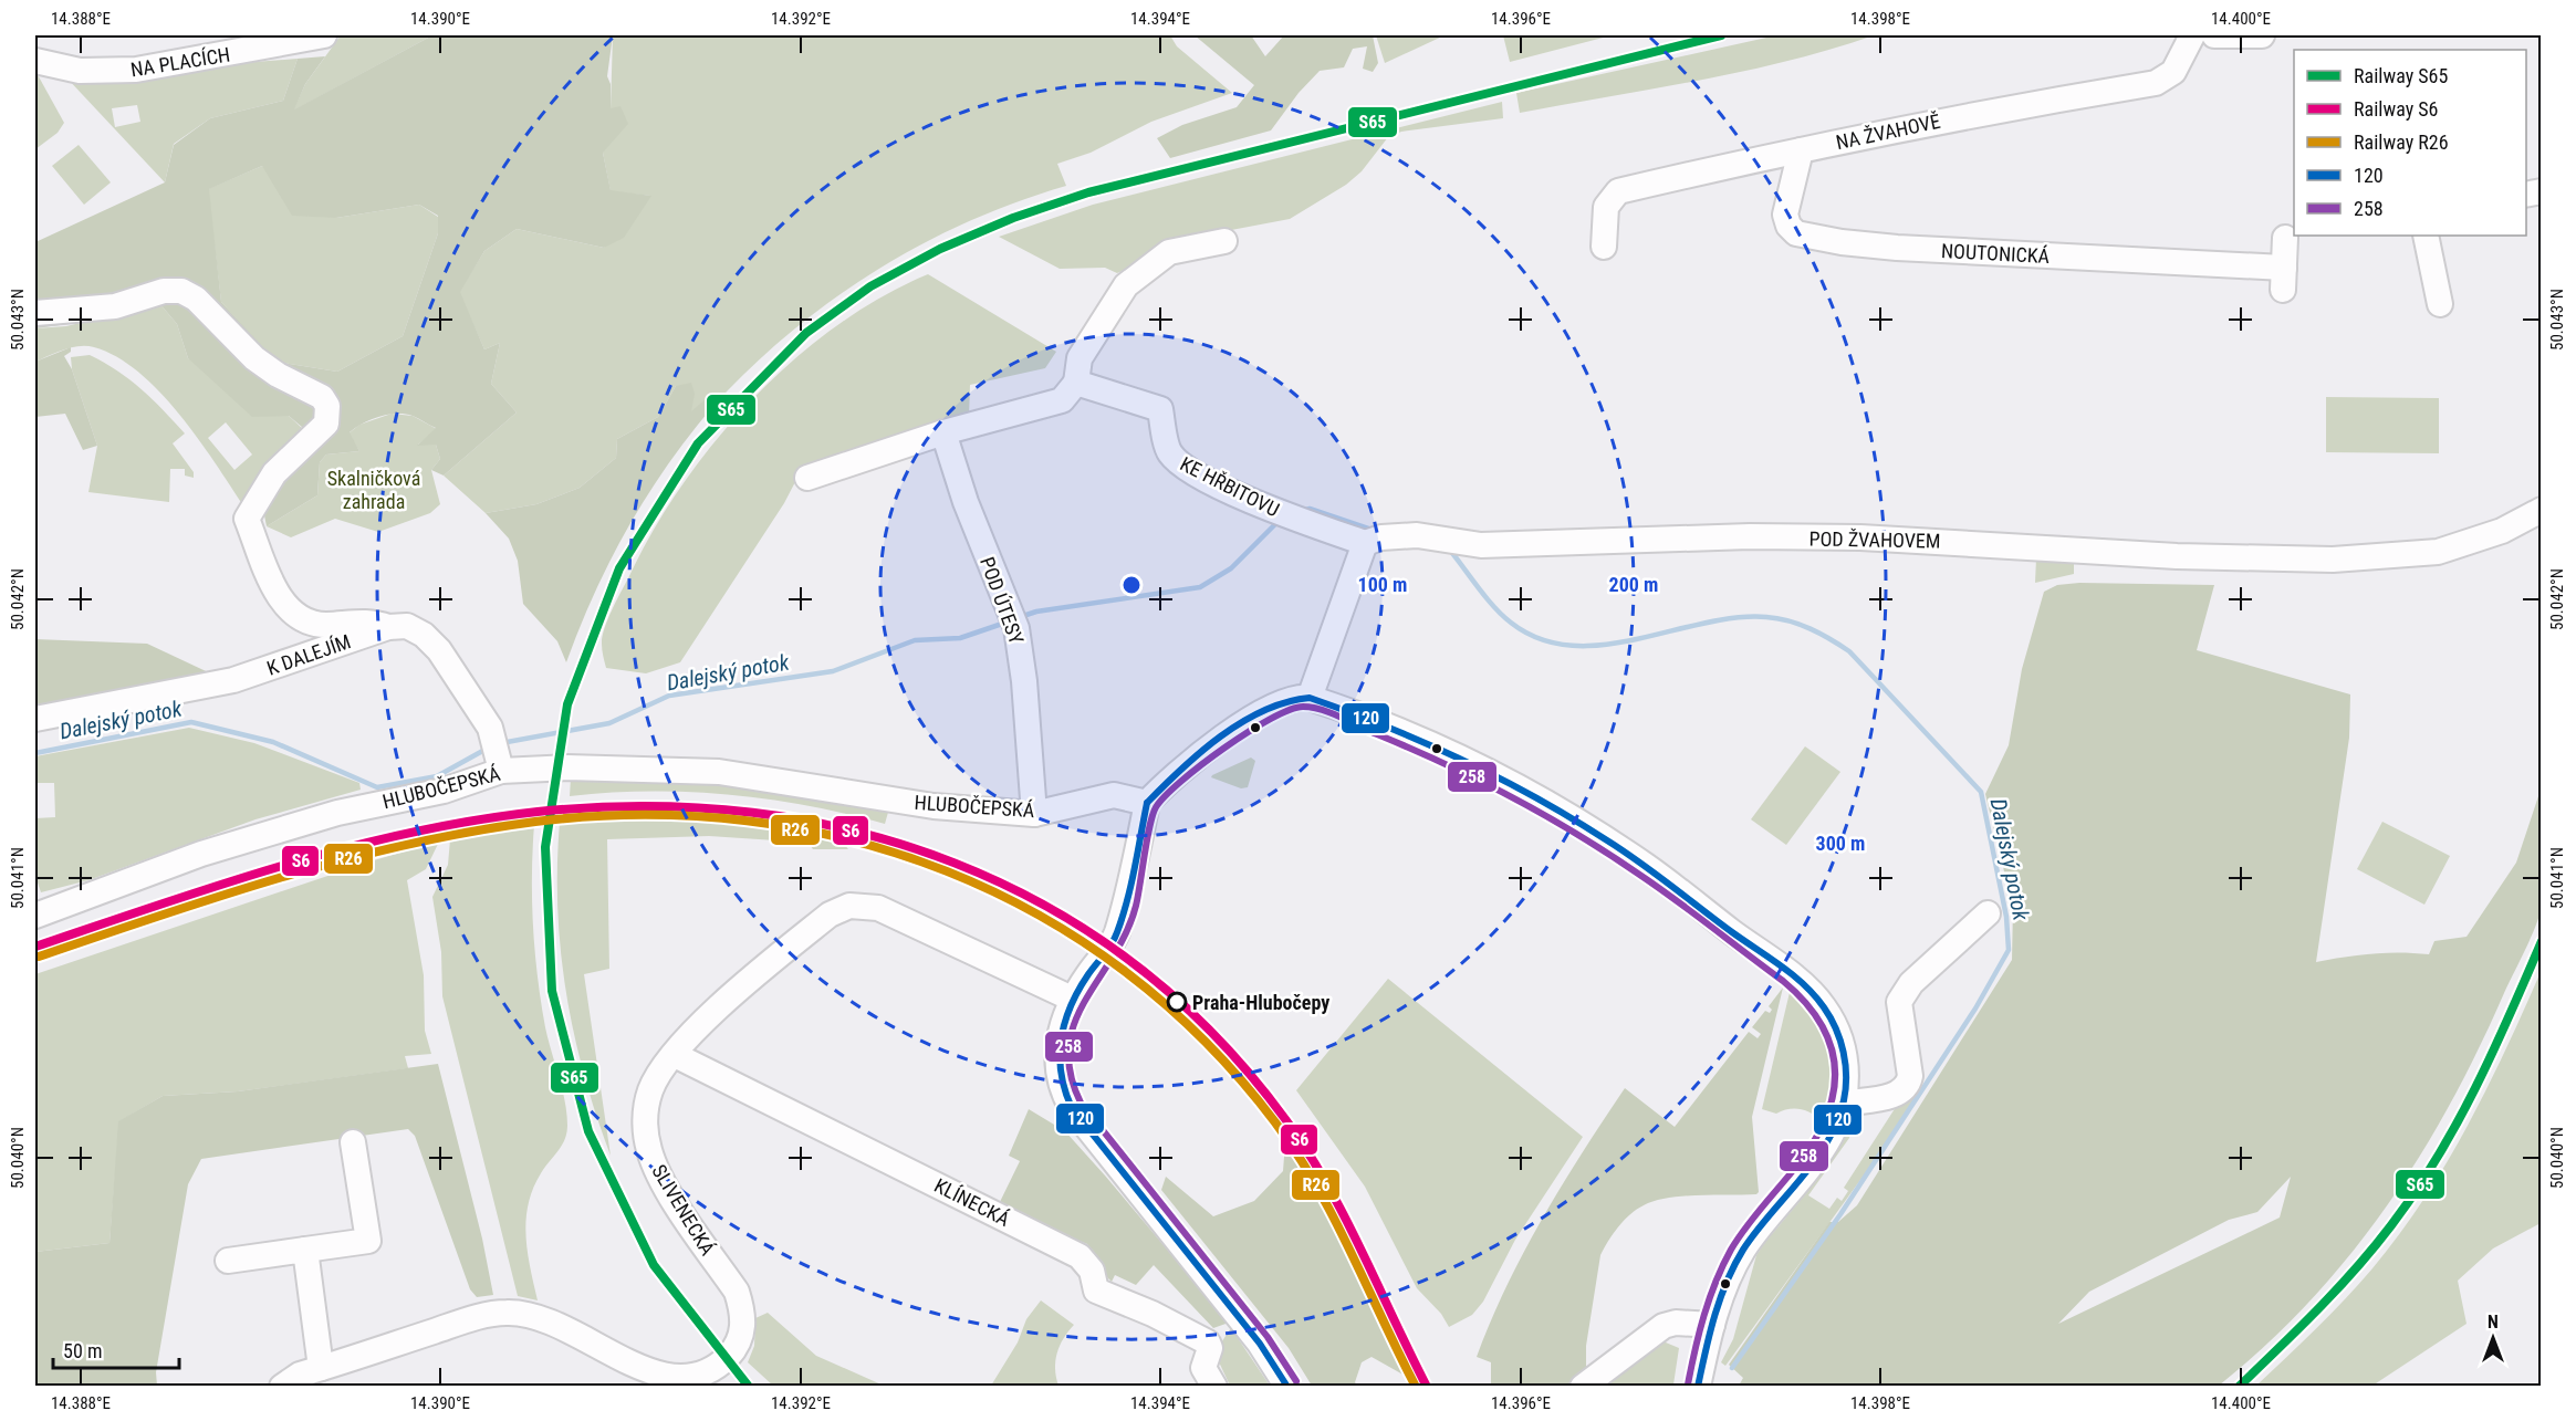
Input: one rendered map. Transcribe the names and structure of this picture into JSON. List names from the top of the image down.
{
  "streets": {
    "street": [
      "NA PLACÍCH",
      "NA ŽVAHOVĚ",
      "NOUTONICKÁ",
      "KE HŘBITOVU",
      "POD ŽVAHOVEM",
      "POD ÚTESY",
      "K DALEJÍM",
      "HLUBOČEPSKÁ",
      "KLÍNECKÁ",
      "SLIVENECKÁ"
    ]
  },
  "crossings": [
    ["NA ŽVAHOVĚ", "NOUTONICKÁ"],
    ["KE HŘBITOVU", "POD ŽVAHOVEM"],
    ["POD ÚTESY", "HLUBOČEPSKÁ"],
    ["K DALEJÍM", "HLUBOČEPSKÁ"],
    ["KLÍNECKÁ", "SLIVENECKÁ"]
  ],
  "water": ["Dalejský potok"],
  "parks": ["Skalničková zahrada"],
  "places": ["Praha-Hlubočepy"],
  "lines": [
    "rail line S65",
    "transit line 120",
    "transit line 258",
    "rail line S6",
    "rail line R26"
  ],
  "legend": [
    "Railway S65",
    "Railway S6",
    "Railway R26",
    "120",
    "258"
  ],
  "scale_bar": "50 m",
  "north": "top",
  "coordinates": [
    "14.388°E",
    "14.390°E",
    "14.392°E",
    "14.394°E",
    "14.396°E",
    "14.398°E",
    "14.400°E",
    "50.043°N",
    "50.042°N",
    "50.041°N",
    "50.040°N"
  ],
  "rings": ["100 m", "200 m", "300 m"]
}
